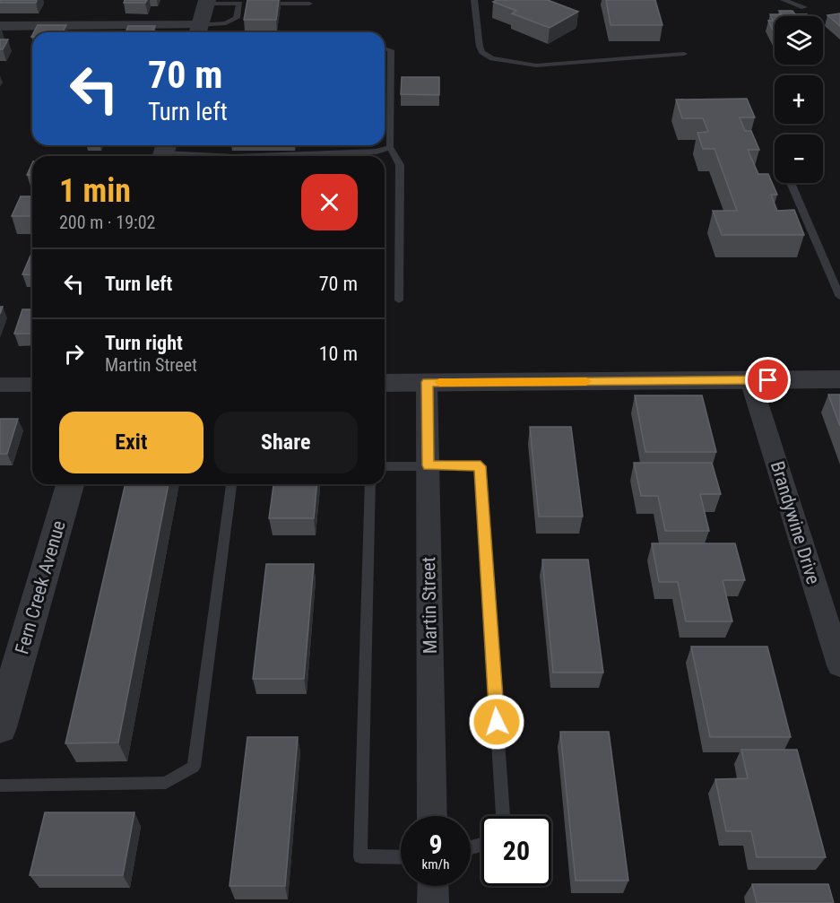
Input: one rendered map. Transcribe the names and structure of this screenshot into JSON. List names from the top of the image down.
{
  "streets": {
    "street": ["Brandywine Drive", "Fern Creek Avenue", "Martin Street"]
  },
  "page": {
    "map_buttons": ["+", "−"],
    "turn": ["70 m", "Turn left"],
    "heading": ["1 min", "200 m · 19:02"],
    "list": [
      {
        "name": "Turn left",
        "value": "70 m"
      },
      {
        "name": "Turn right",
        "note": "Martin Street",
        "value": "10 m"
      }
    ],
    "buttons": ["Exit", "Share"],
    "speed": "9 km/h",
    "limit": "20"
  }
}
